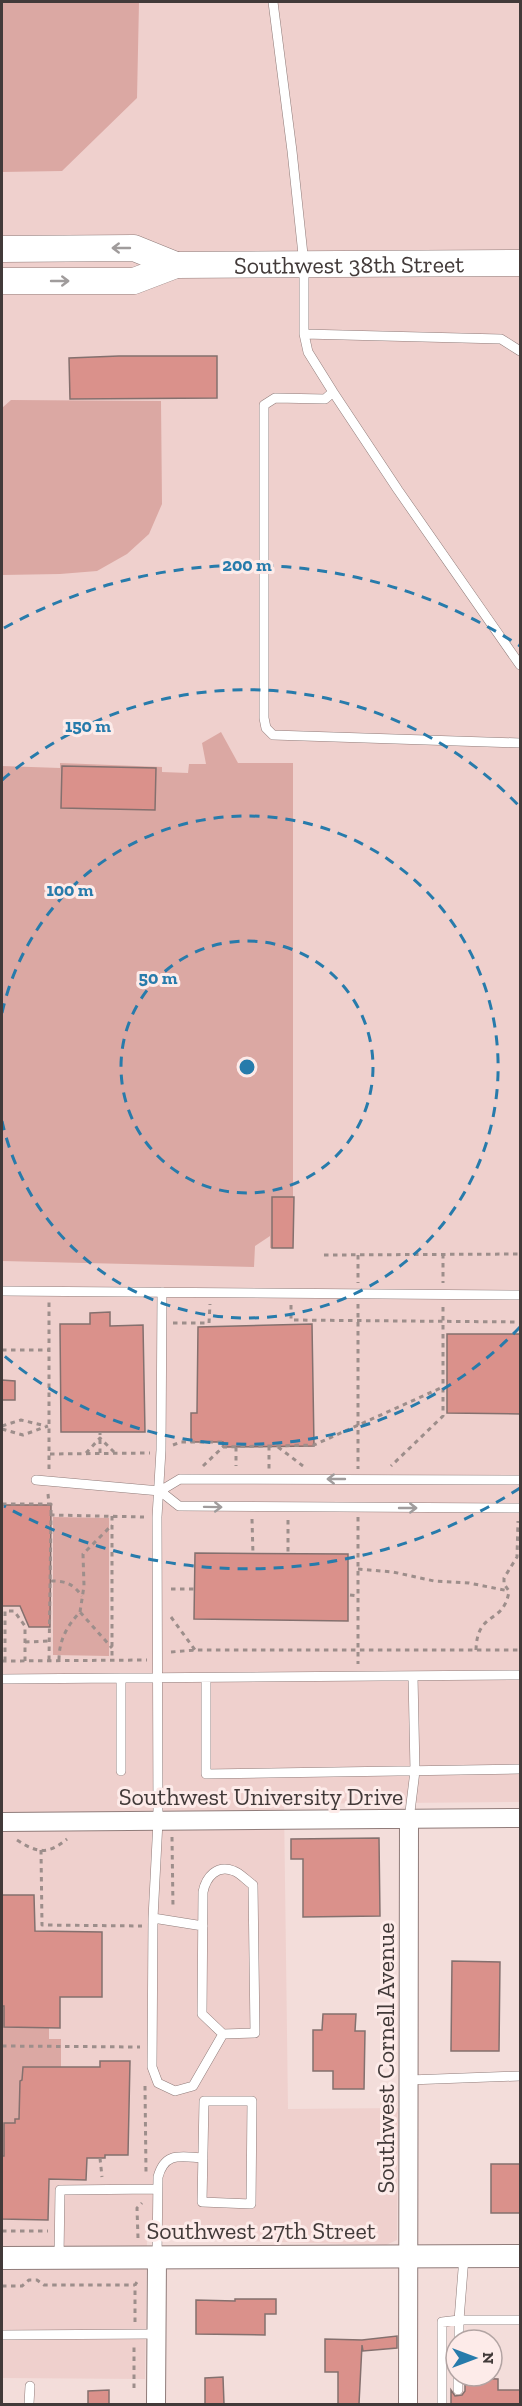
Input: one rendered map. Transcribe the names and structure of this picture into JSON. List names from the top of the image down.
{
  "streets": {
    "main road": ["Southwest 38th Street"],
    "street": ["Southwest University Drive", "Southwest Cornell Avenue", "Southwest 27th Street"]
  },
  "crossings": [
    ["Southwest University Drive", "Southwest Cornell Avenue"],
    ["Southwest Cornell Avenue", "Southwest 27th Street"]
  ],
  "north": "right",
  "rings": [
    "200 m",
    "150 m",
    "100 m",
    "50 m"
  ]
}
